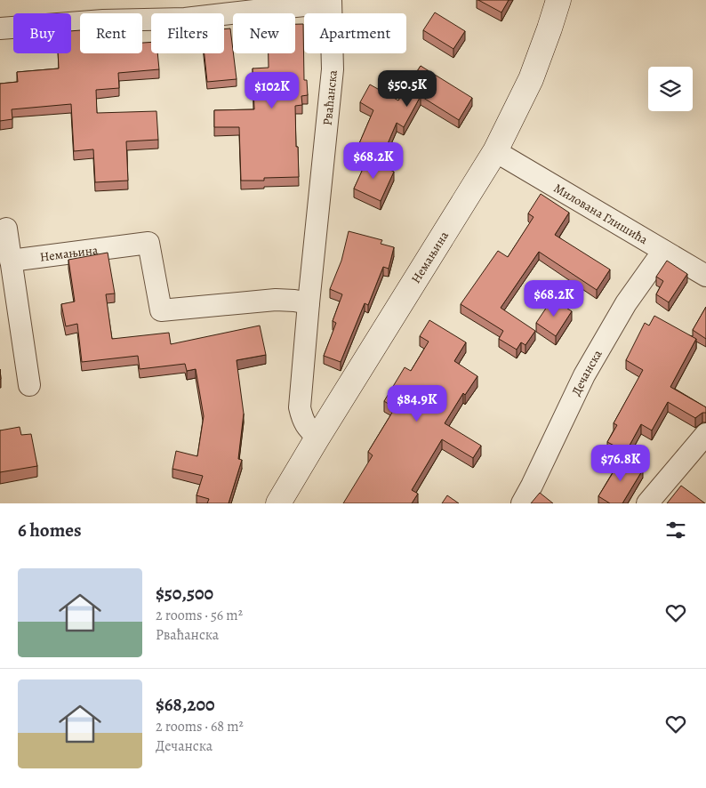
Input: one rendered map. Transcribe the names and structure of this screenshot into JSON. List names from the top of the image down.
{
  "streets": {
    "street": [
      "Рваћанска",
      "Милована Глишића",
      "Немањина",
      "Дечанска"
    ]
  },
  "crossings": [
    ["Рваћанска", "Немањина"],
    ["Милована Глишића", "Немањина"],
    ["Милована Глишића", "Дечанска"]
  ],
  "page": {
    "chip": [
      "Buy",
      "Rent",
      "Filters",
      "New",
      "Apartment"
    ],
    "price": [
      "$50.5K",
      "$102K",
      "$68.2K",
      "$68.2K",
      "$84.9K",
      "$76.8K"
    ],
    "heading": "6 homes",
    "list": [
      {
        "name": "$50,500",
        "note": "2 rooms · 56 m² · Рваћанска"
      },
      {
        "name": "$68,200",
        "note": "2 rooms · 68 m² · Дечанска"
      }
    ]
  }
}
